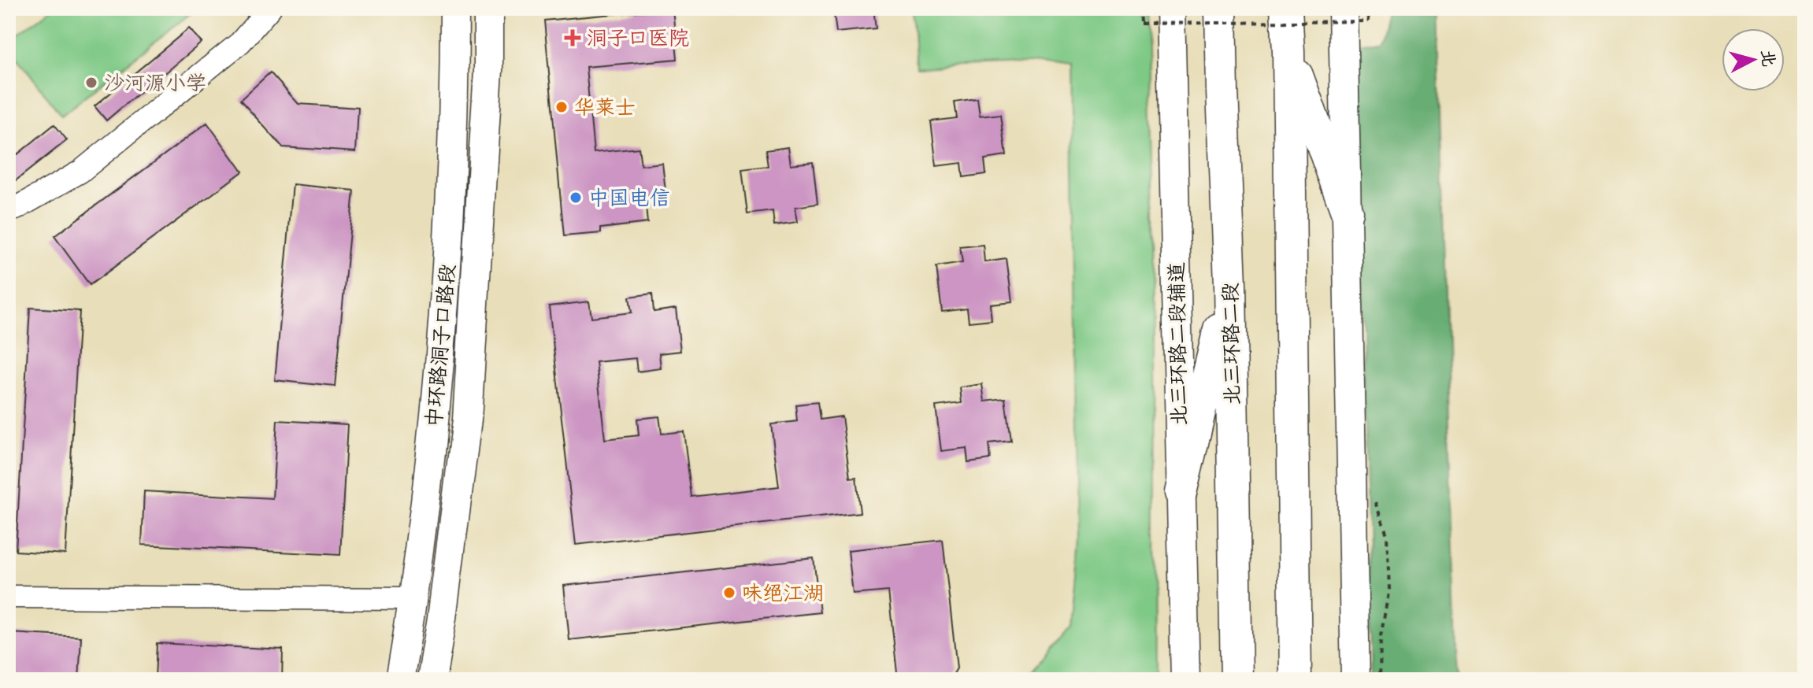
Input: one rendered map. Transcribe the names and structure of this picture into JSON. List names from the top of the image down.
{
  "streets": {
    "highway": ["北三环路二段"],
    "main road": ["北三环路二段辅道", "中环路洞子口路段"]
  },
  "places": {
    "health": ["洞子口医院"],
    "other": [
      "沙河源小学",
      "华莱士",
      "中国电信",
      "味绝江湖"
    ]
  },
  "north": "right"
}
